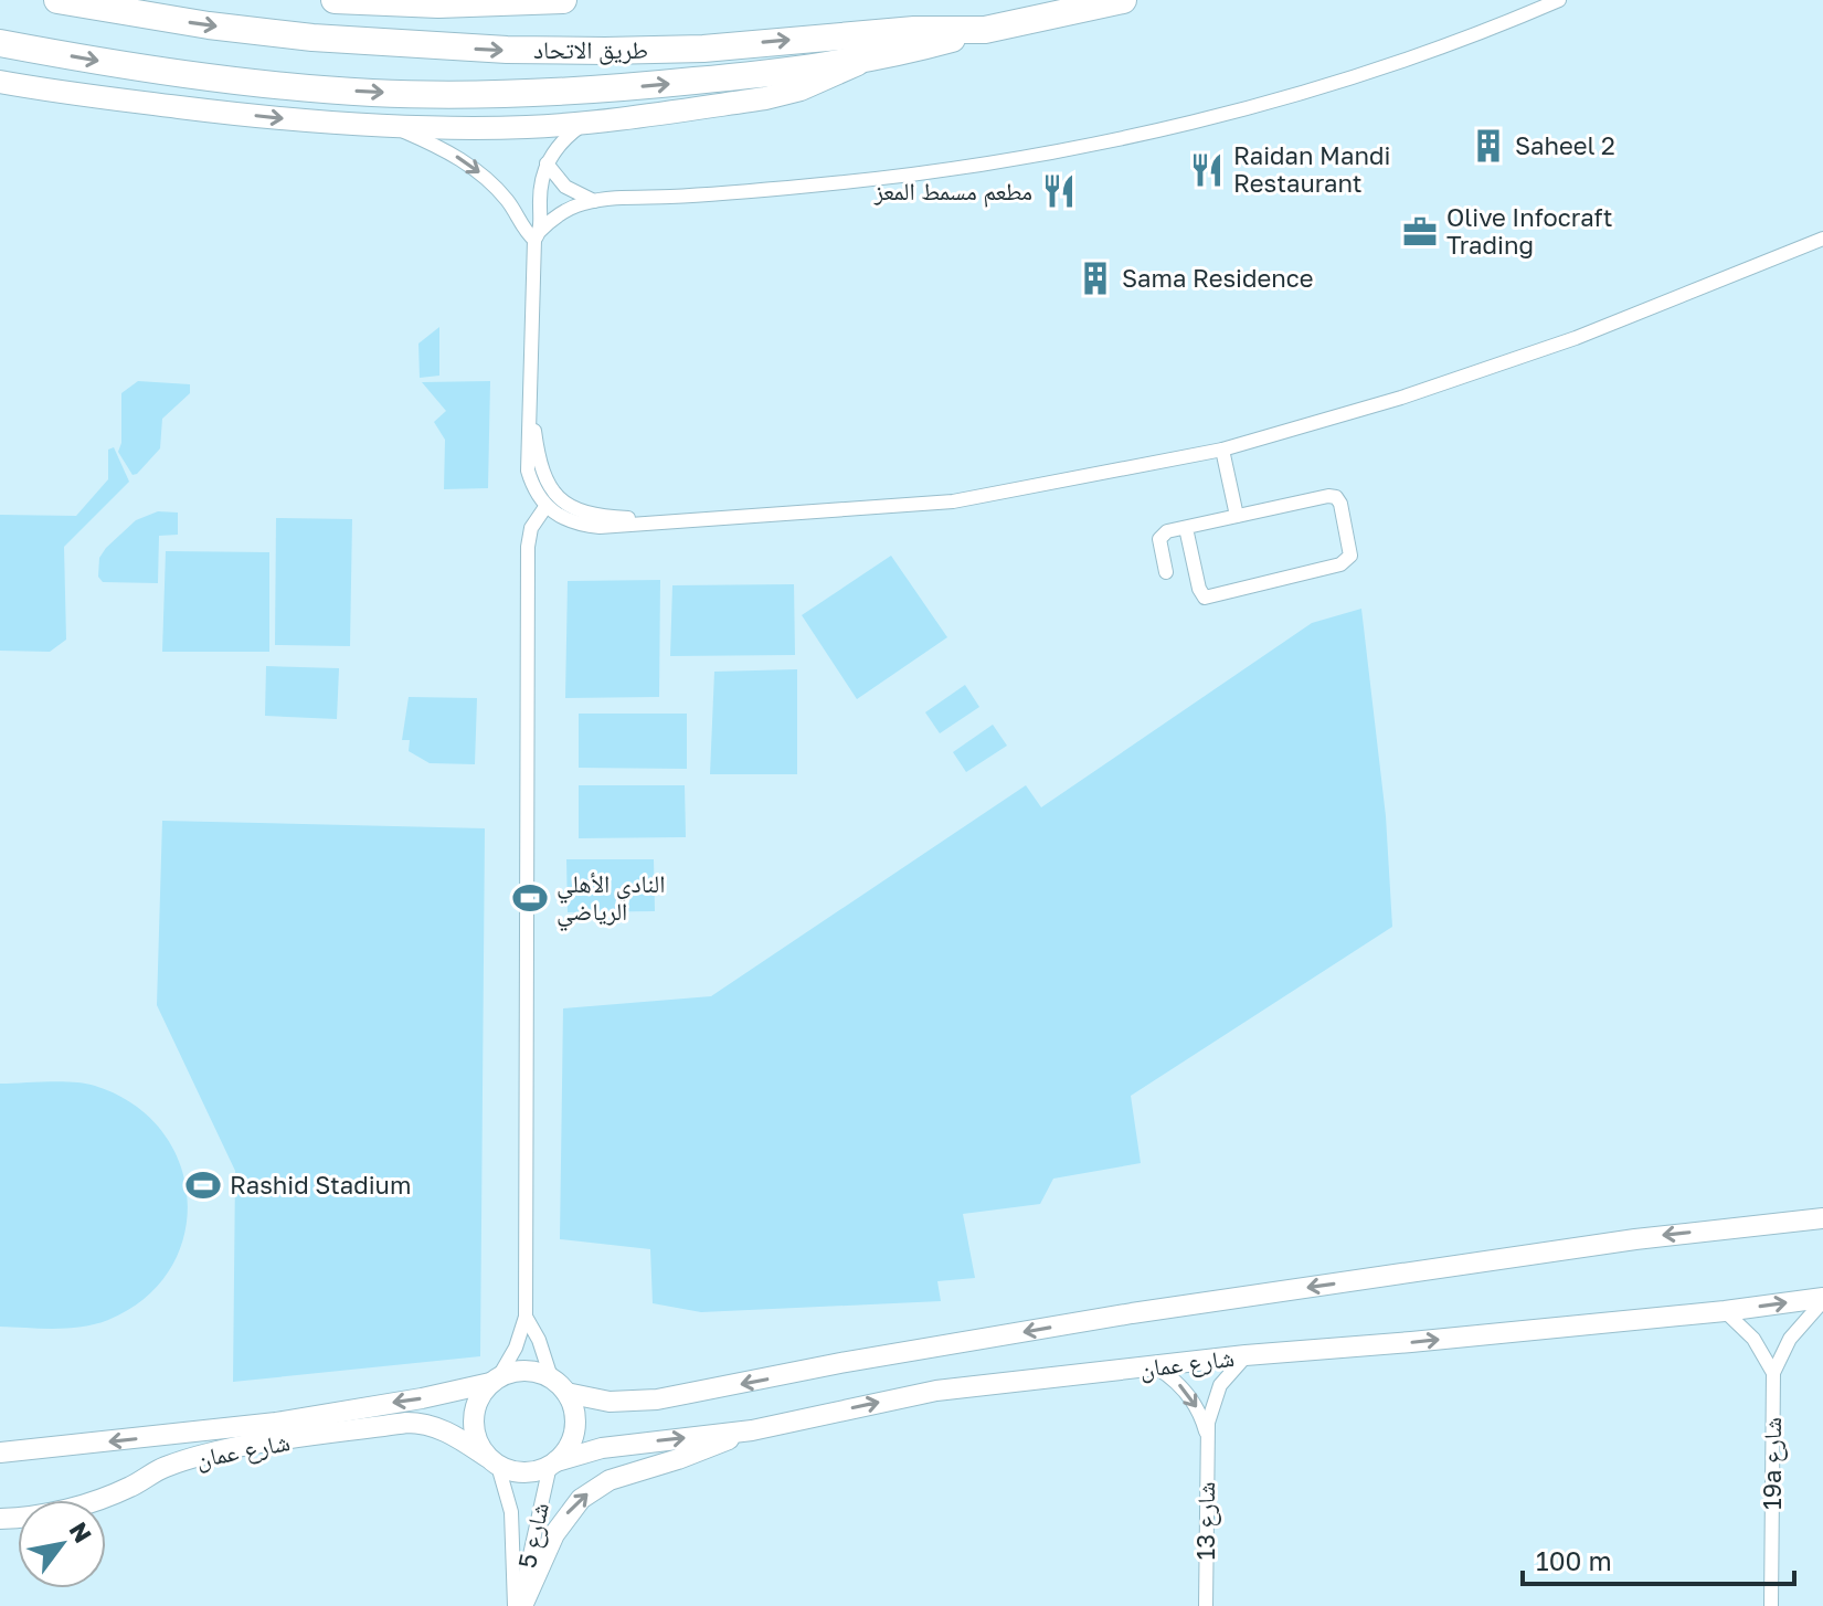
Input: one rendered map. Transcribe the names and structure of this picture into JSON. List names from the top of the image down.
{
  "streets": {
    "highway": ["طريق الاتحاد"],
    "street": [
      "شارع عمان",
      "19a شارع",
      "شارع 13",
      "شارع 5"
    ]
  },
  "crossings": [
    ["شارع عمان", "19a شارع"],
    ["شارع عمان", "شارع 13"],
    ["شارع عمان", "شارع 5"]
  ],
  "places": {
    "building": ["Saheel 2", "Sama Residence"],
    "restaurant": ["Raidan Mandi Restaurant", "مطعم مسمط المعز"],
    "office": ["Olive Infocraft Trading"],
    "sports": ["النادي الأهلي الرياضي", "Rashid Stadium"]
  },
  "scale_bar": "100 m",
  "north": "top right"
}
